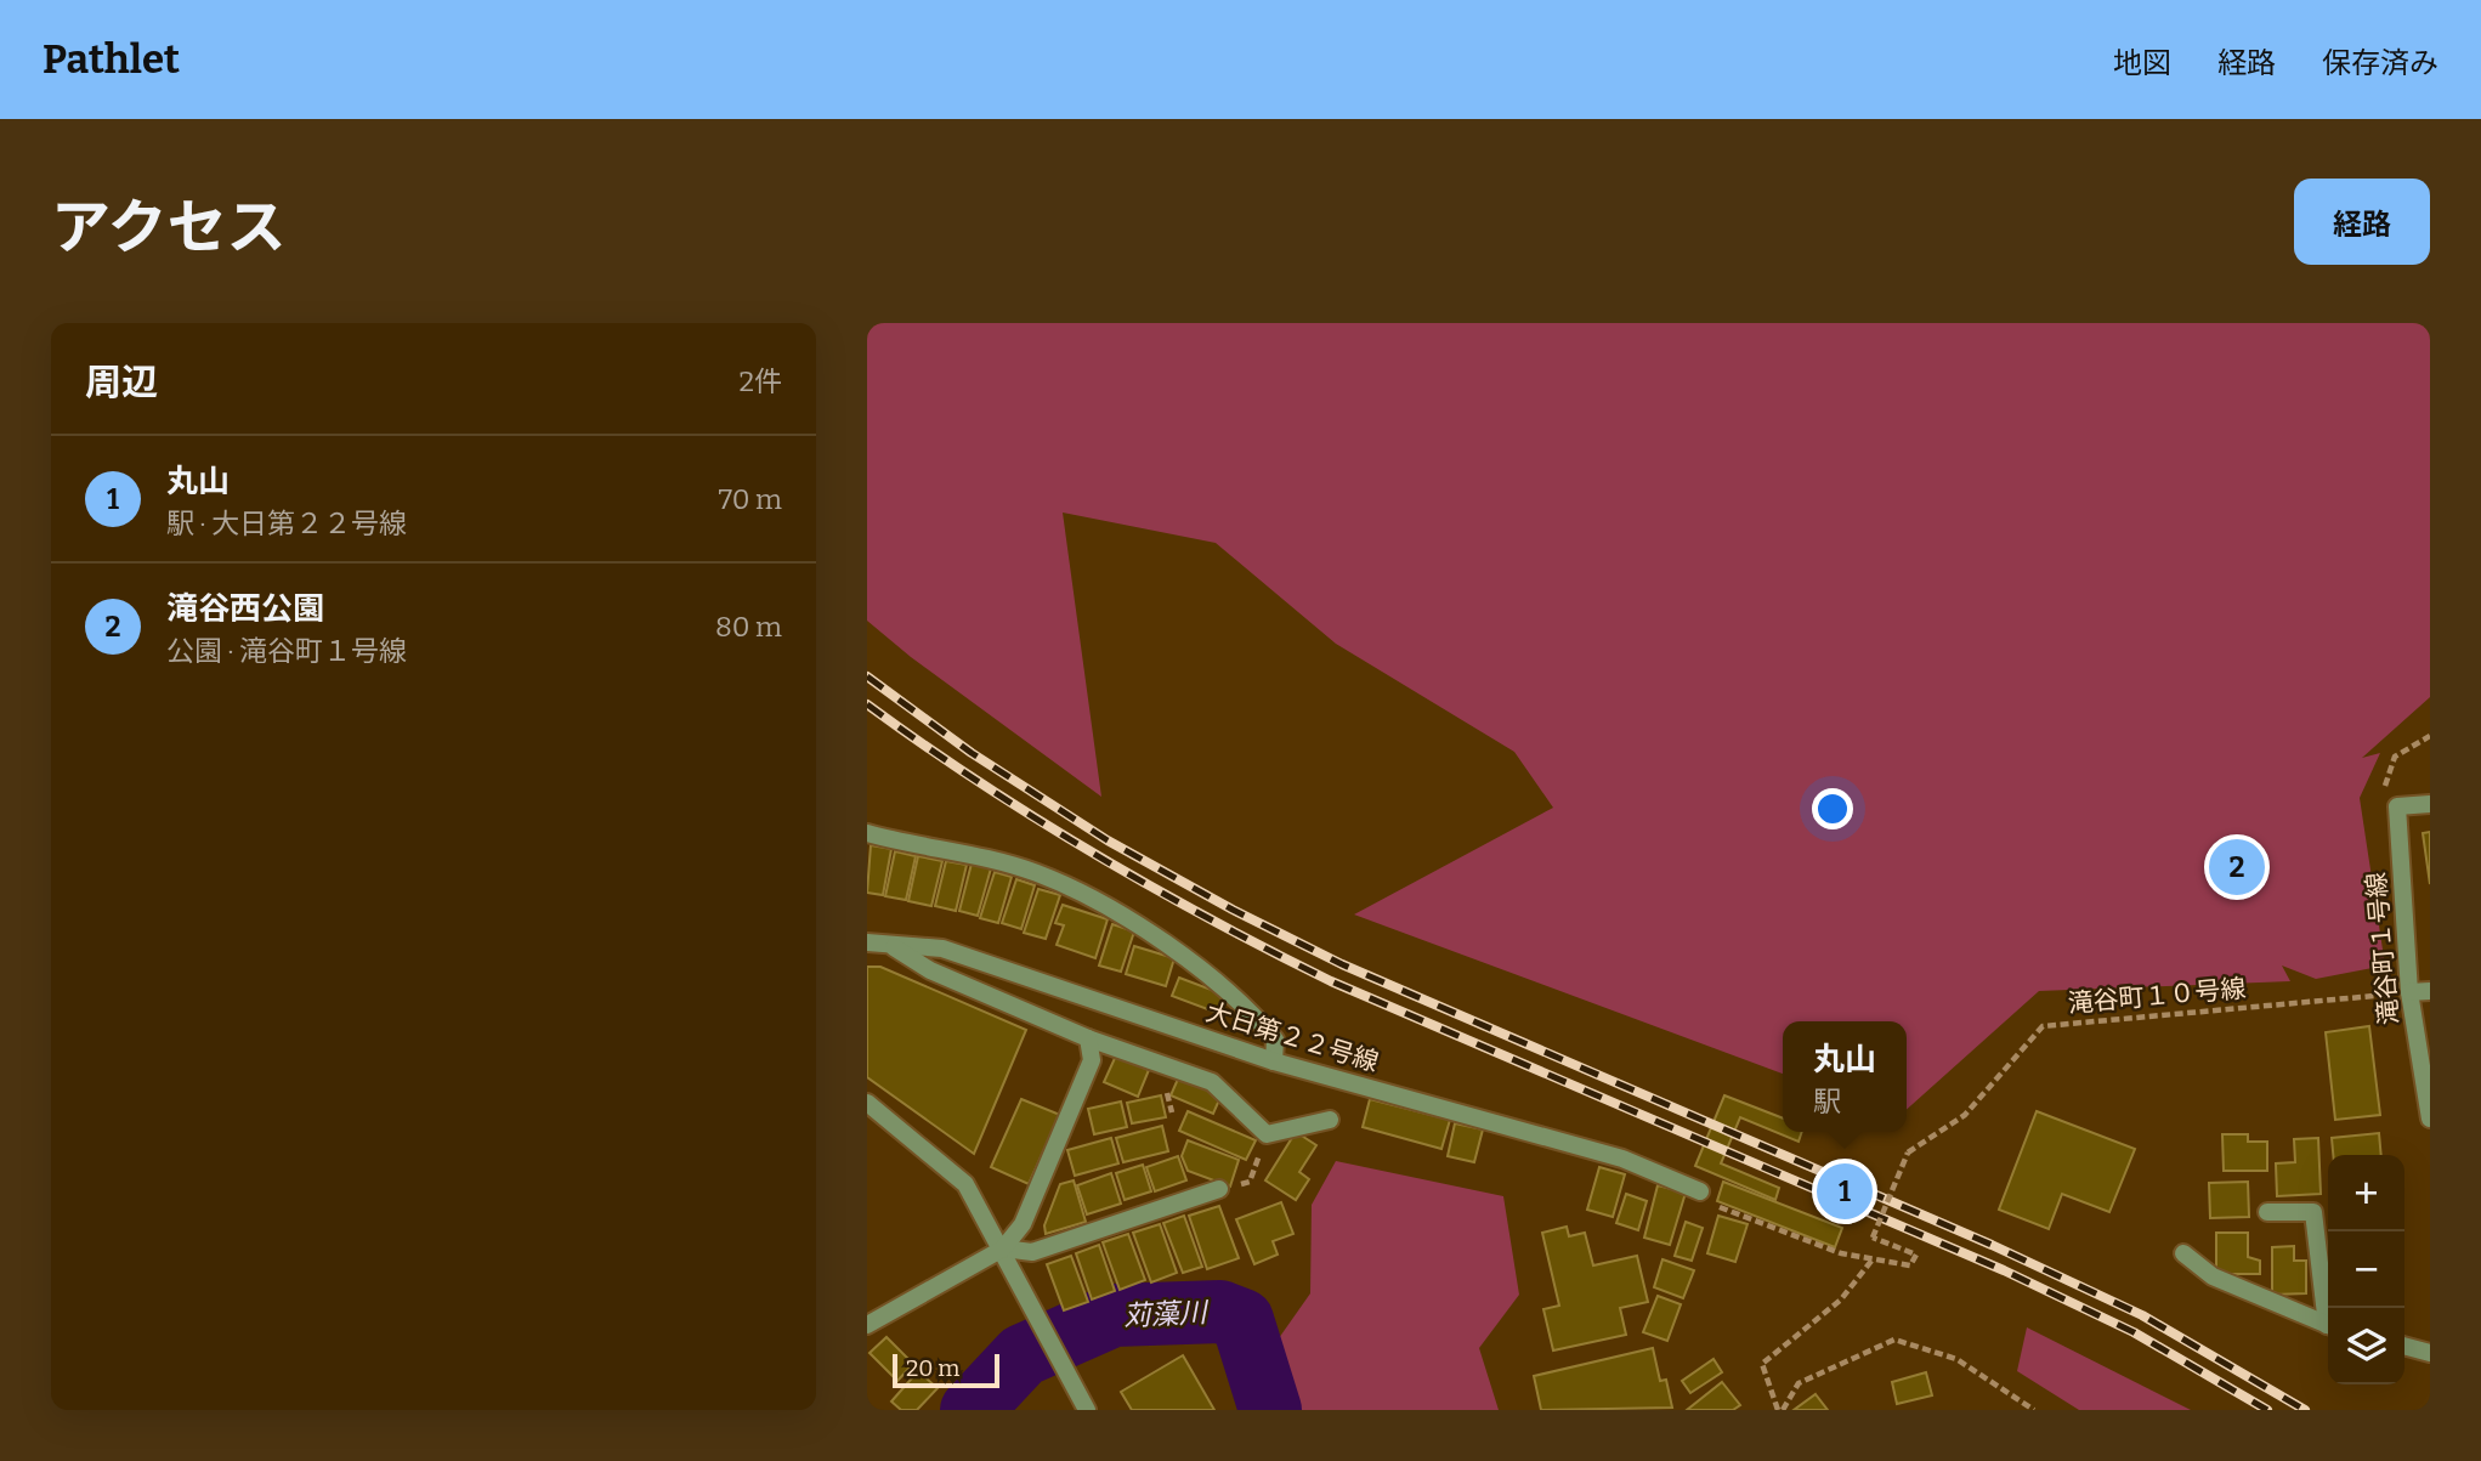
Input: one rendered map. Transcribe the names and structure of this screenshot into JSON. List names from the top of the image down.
{
  "streets": {
    "street": ["滝谷町１号線", "大日第２２号線"],
    "path": ["滝谷町１０号線"]
  },
  "crossings": [
    ["滝谷町１号線", "滝谷町１０号線"]
  ],
  "water": ["苅藻川"],
  "scale_bar": "20 m",
  "page": {
    "header": "Pathlet",
    "nav": ["地図", "経路", "保存済み"],
    "title": "アクセス",
    "buttons": "経路",
    "heading": ["周辺", "2件"],
    "list": [
      {
        "mark": "1",
        "name": "丸山",
        "note": "駅 · 大日第２２号線",
        "value": "70 m"
      },
      {
        "mark": "2",
        "name": "滝谷西公園",
        "note": "公園 · 滝谷町１号線",
        "value": "80 m"
      }
    ],
    "pins": ["2", "1"],
    "popup": ["丸山", "駅"],
    "map_buttons": ["+", "−"],
    "scale": "20 m"
  }
}
